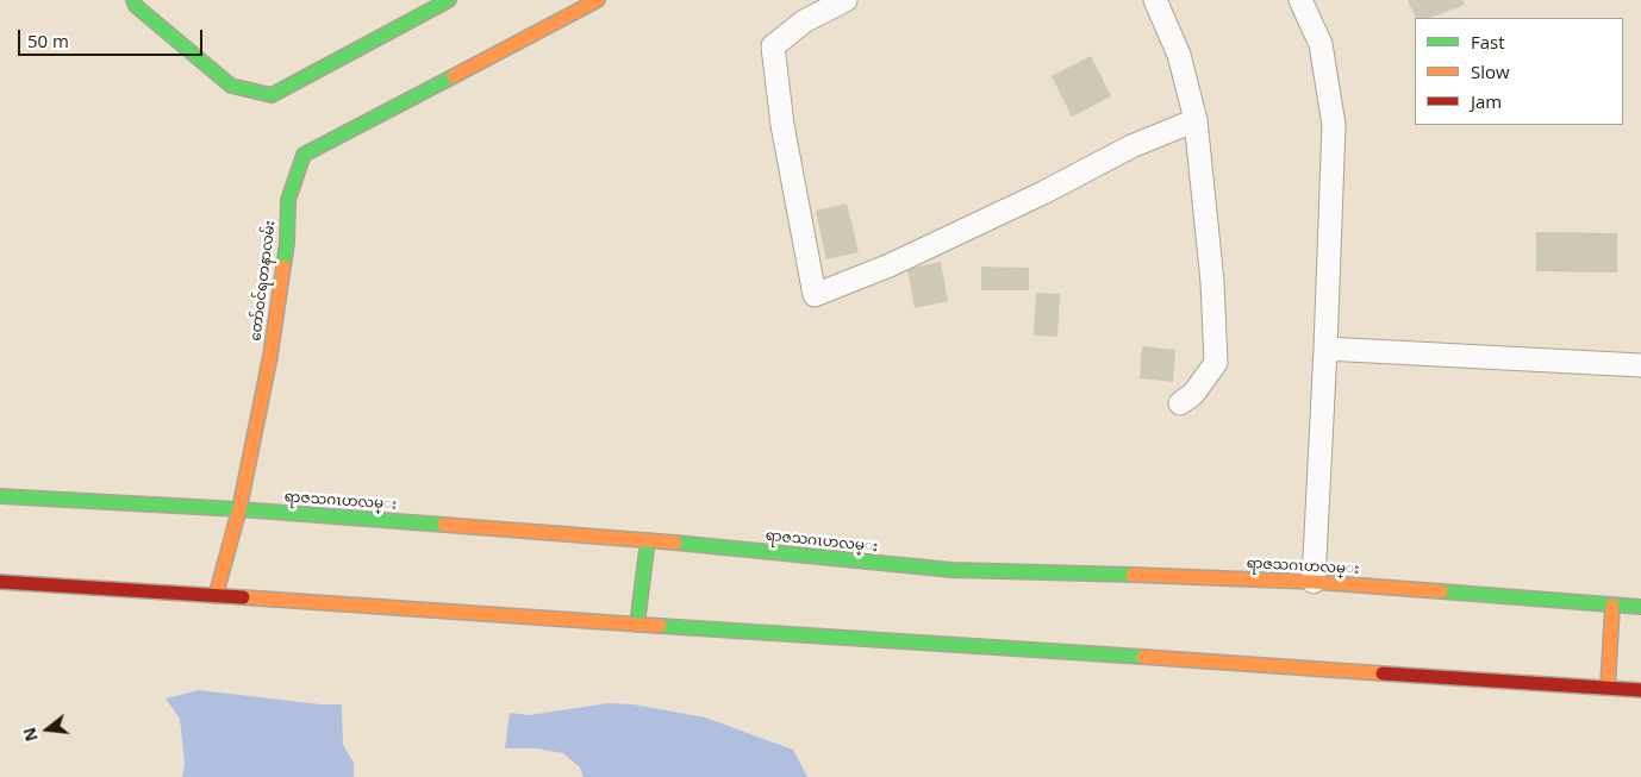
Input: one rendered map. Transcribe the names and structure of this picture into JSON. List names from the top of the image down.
{
  "streets": {
    "main road": ["တော်ဝင်ရတနာလမ်း", "ရာဇသဂၤဟလမ္း"]
  },
  "crossings": [
    ["တော်ဝင်ရတနာလမ်း", "ရာဇသဂၤဟလမ္း"]
  ],
  "legend": ["Fast", "Slow", "Jam"],
  "scale_bar": "50 m",
  "north": "left"
}
